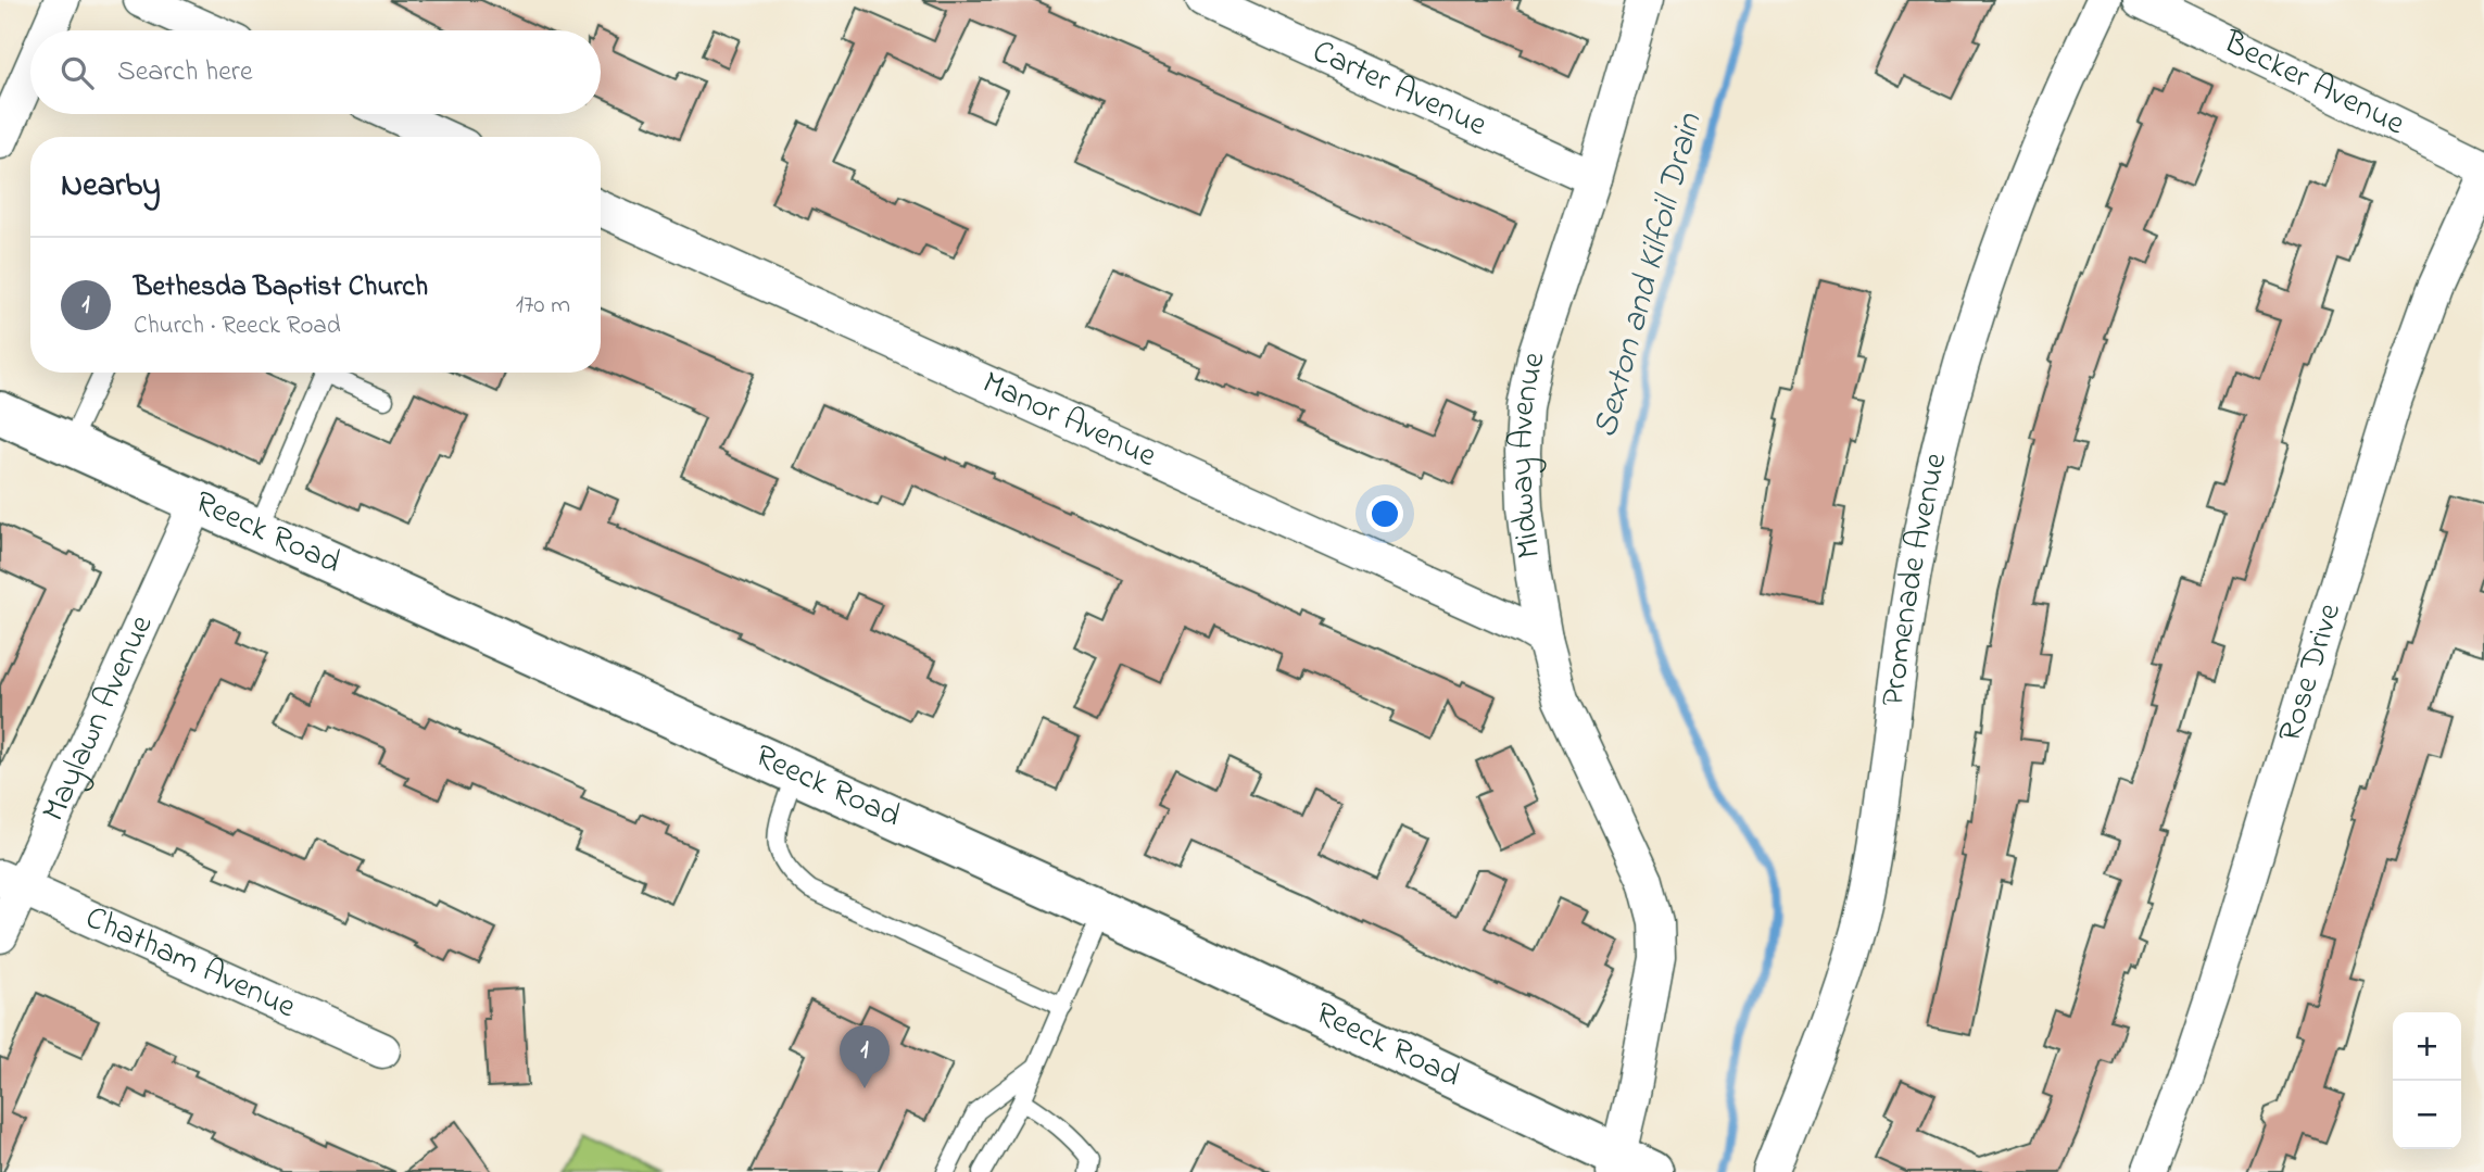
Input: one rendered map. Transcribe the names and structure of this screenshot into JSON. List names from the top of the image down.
{
  "streets": {
    "street": [
      "Becker Avenue",
      "Carter Avenue",
      "Manor Avenue",
      "Midway Avenue",
      "Reeck Road",
      "Promenade Avenue",
      "Rose Drive",
      "Maylawn Avenue",
      "Chatham Avenue"
    ]
  },
  "crossings": [
    ["Carter Avenue", "Midway Avenue"],
    ["Manor Avenue", "Midway Avenue"],
    ["Midway Avenue", "Reeck Road"],
    ["Reeck Road", "Maylawn Avenue"],
    ["Maylawn Avenue", "Chatham Avenue"]
  ],
  "water": ["Sexton and Kilfoil Drain"],
  "page": {
    "search": "Search here",
    "heading": "Nearby",
    "list": [
      {
        "mark": "1",
        "name": "Bethesda Baptist Church",
        "note": "Church · Reeck Road",
        "value": "170 m"
      }
    ],
    "map_buttons": ["+", "−"],
    "pins": "1"
  }
}
